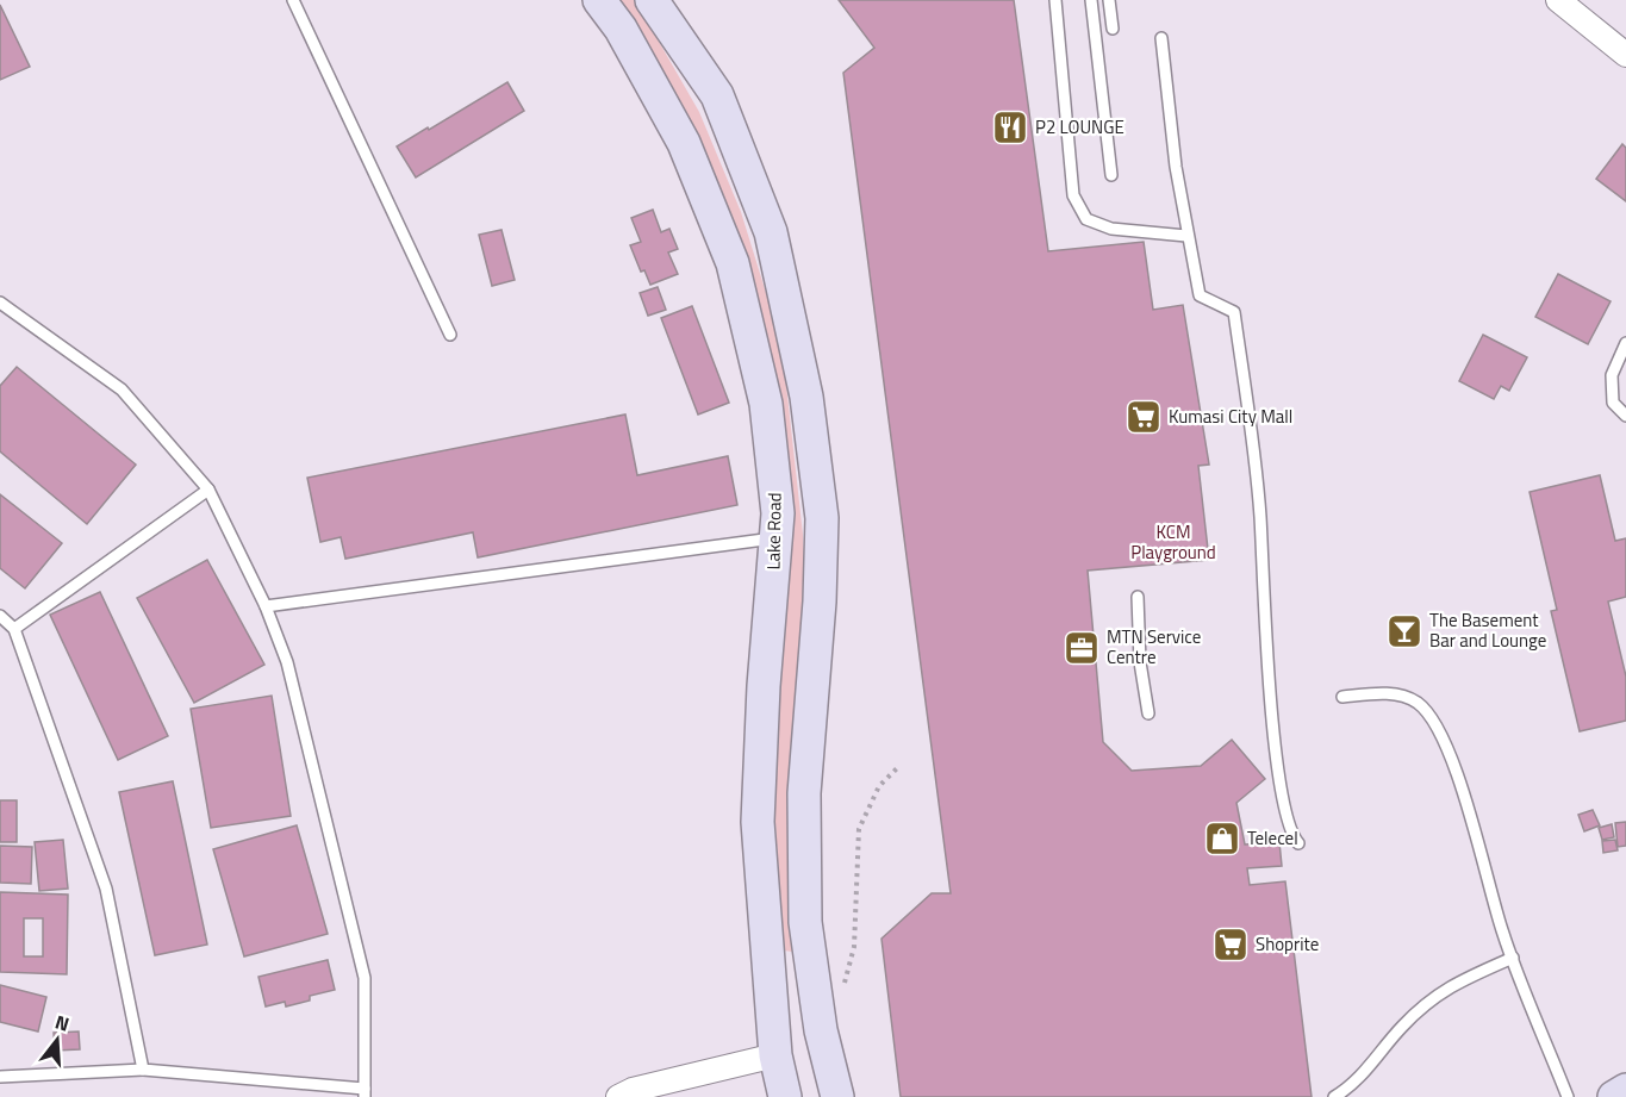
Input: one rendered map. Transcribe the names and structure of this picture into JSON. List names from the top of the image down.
{
  "streets": {
    "main road": ["Lake Road"]
  },
  "parks": ["KCM Playground"],
  "places": {
    "restaurant": ["P2 LOUNGE"],
    "supermarket": ["Kumasi City Mall", "Shoprite"],
    "bar": ["The Basement Bar and Lounge"],
    "office": ["MTN Service Centre"],
    "shop": ["Telecel"]
  },
  "north": "top"
}
